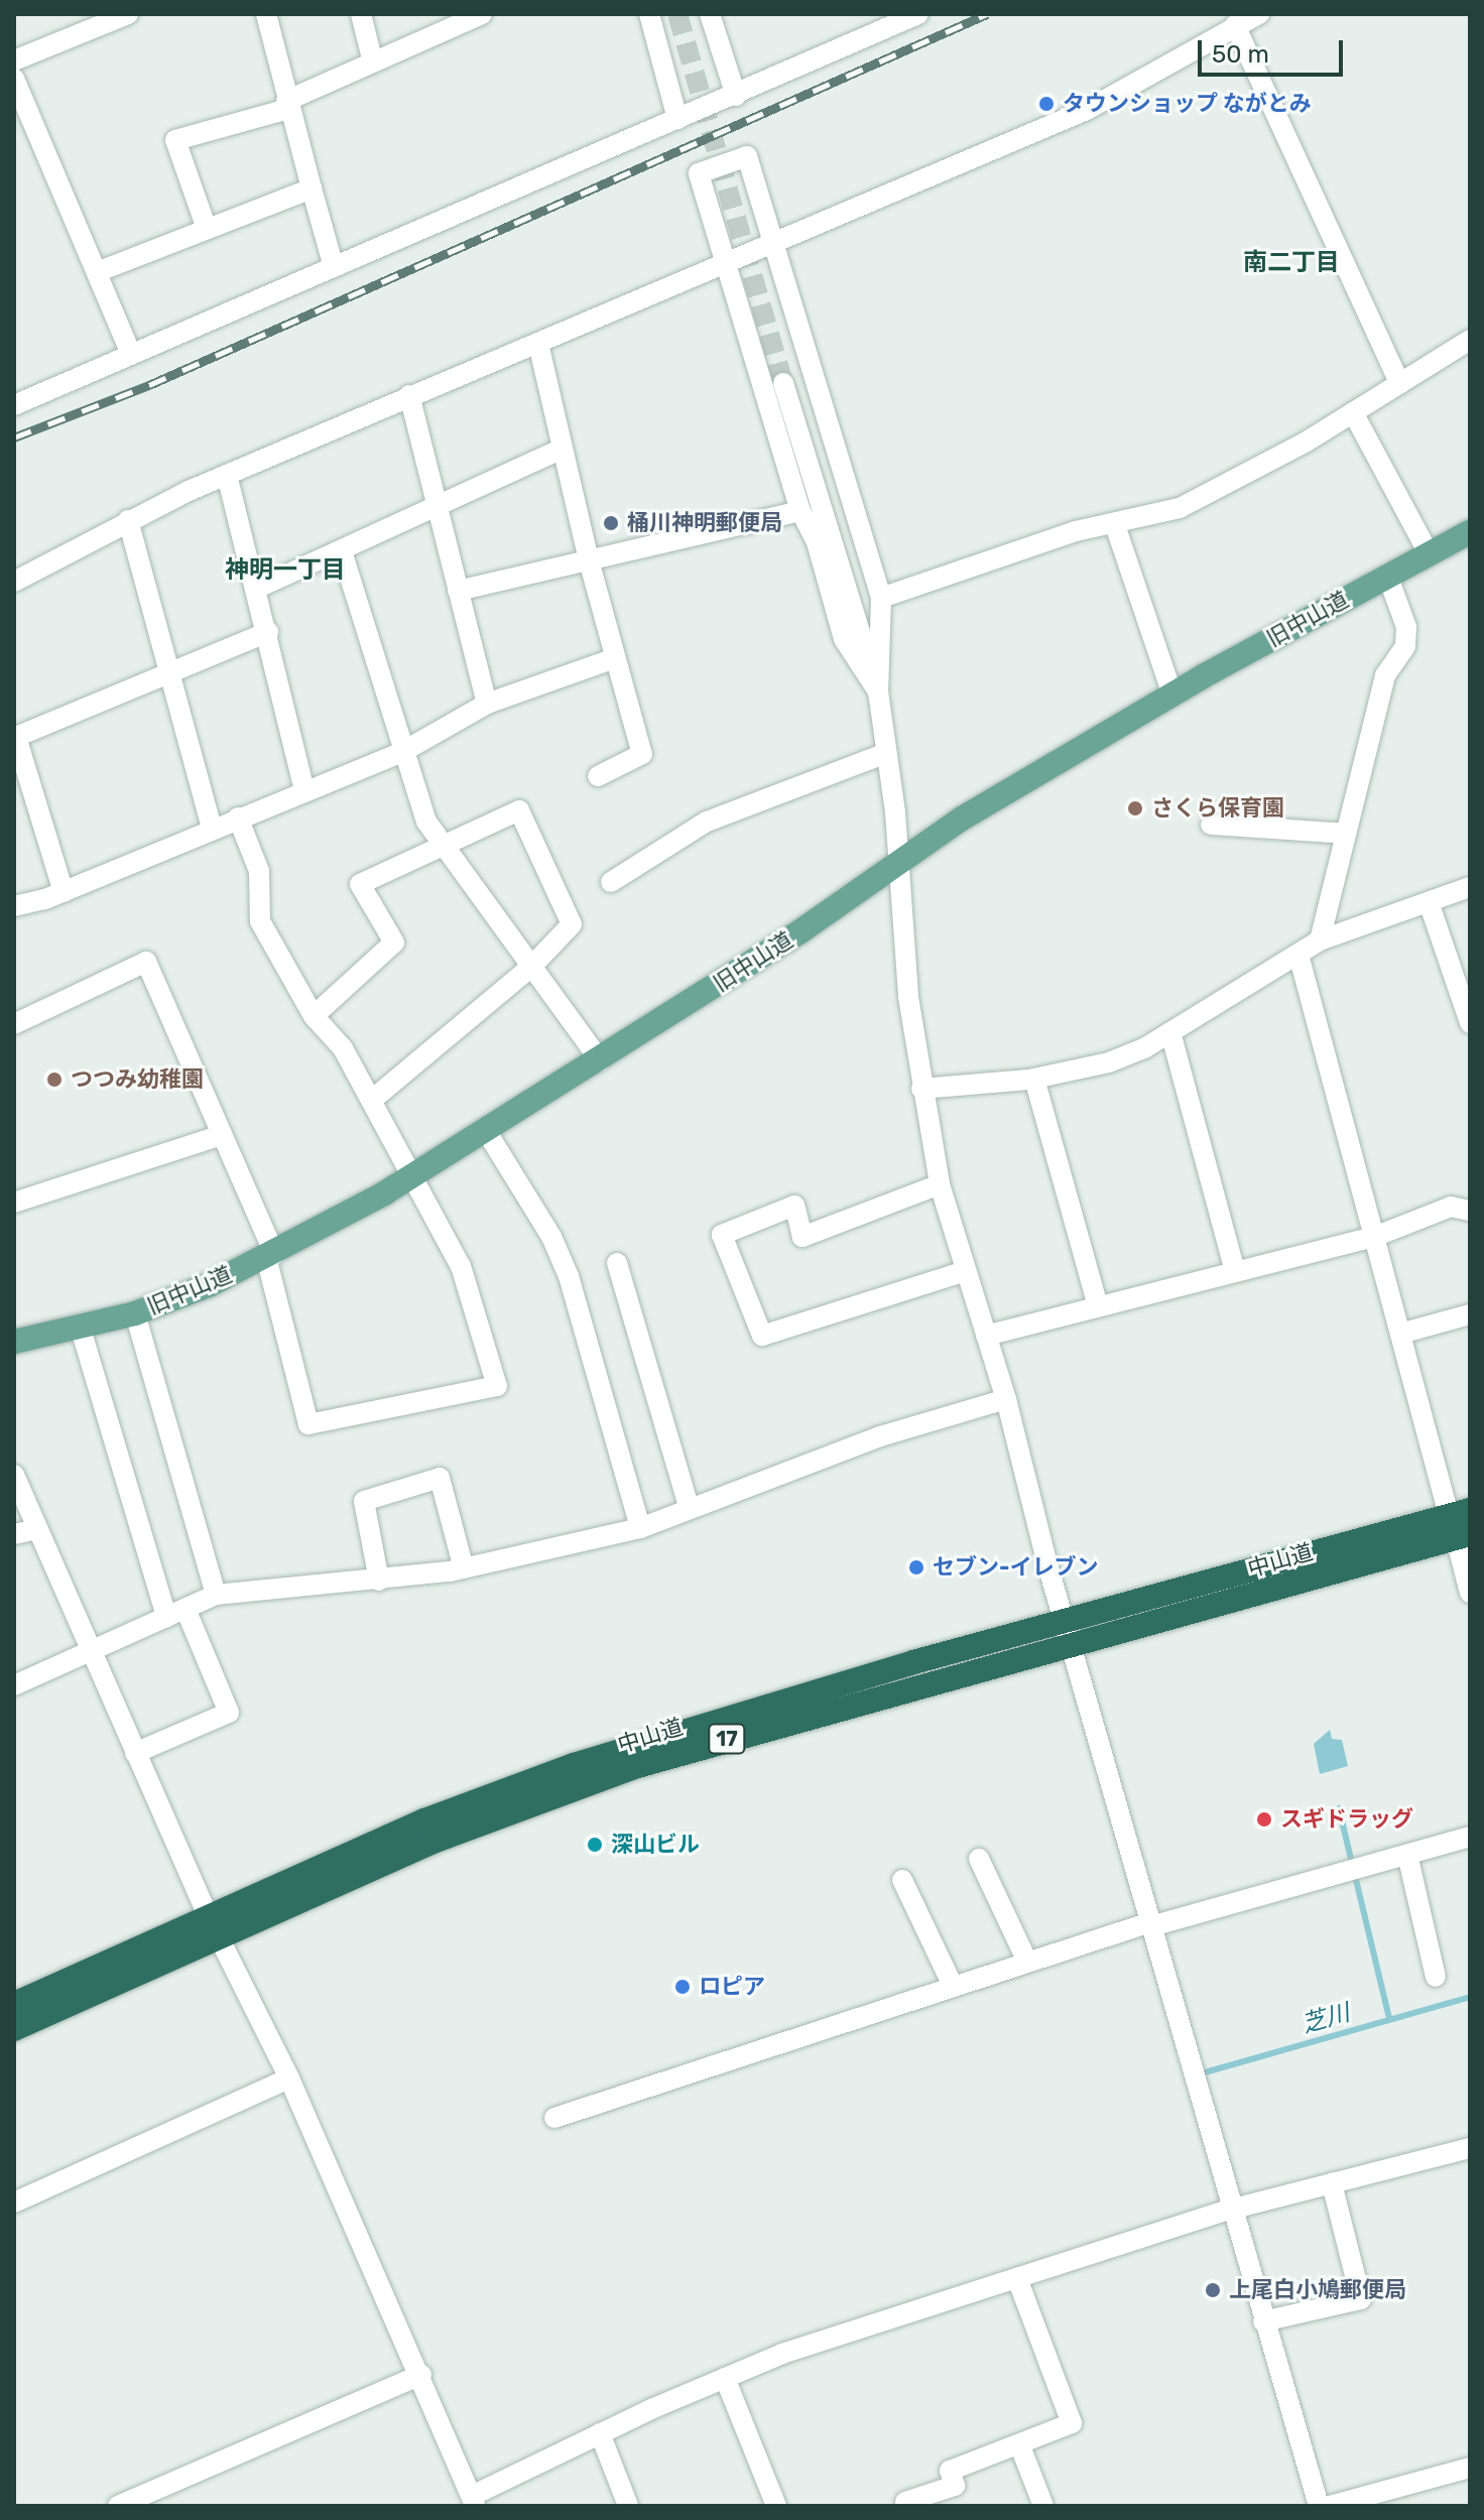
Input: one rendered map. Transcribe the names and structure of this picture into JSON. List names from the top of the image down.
{
  "streets": {
    "highway": ["中山道", "17"],
    "main road": ["旧中山道"]
  },
  "districts": ["南二丁目", "神明一丁目"],
  "water": ["芝川"],
  "places": [
    "タウンショップ ながとみ",
    "桶川神明郵便局",
    "さくら保育園",
    "つつみ幼稚園",
    "セブン-イレブン",
    "スギドラッグ",
    "深山ビル",
    "ロピア",
    "上尾白小鳩郵便局"
  ],
  "scale_bar": "50 m"
}
